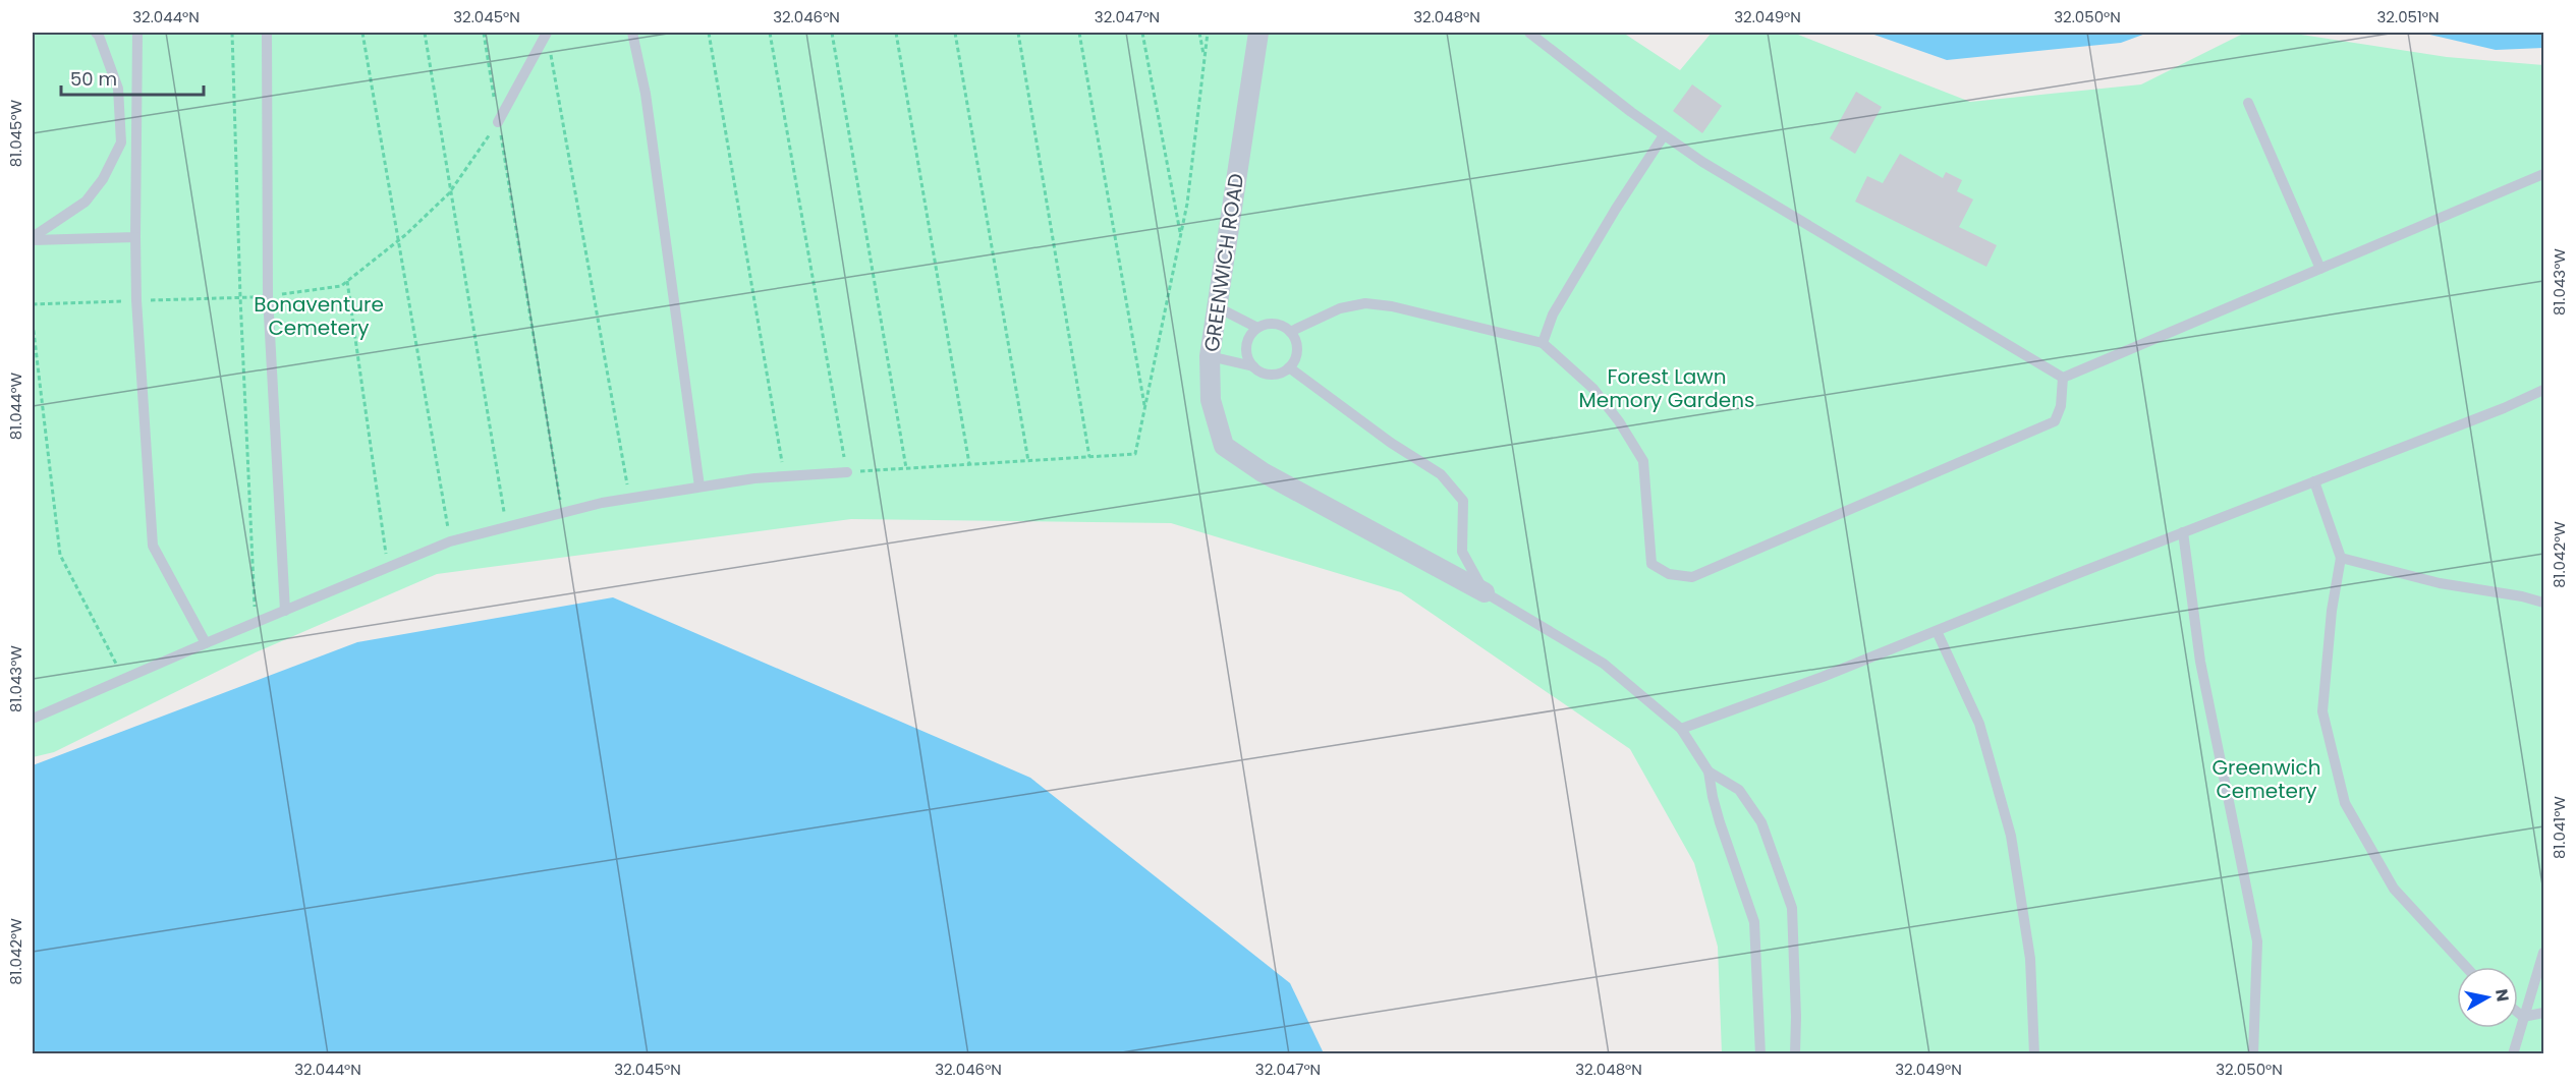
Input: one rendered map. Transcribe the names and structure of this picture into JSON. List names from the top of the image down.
{
  "streets": {
    "street": ["GREENWICH ROAD"]
  },
  "parks": ["Bonaventure Cemetery", "Forest Lawn Memory Gardens", "Greenwich Cemetery"],
  "scale_bar": "50 m",
  "north": "right",
  "coordinates": [
    "32.044°N",
    "32.045°N",
    "32.046°N",
    "32.047°N",
    "32.048°N",
    "32.049°N",
    "32.050°N",
    "32.051°N",
    "81.045°W",
    "81.043°W",
    "81.044°W",
    "81.042°W",
    "81.041°W"
  ]
}
